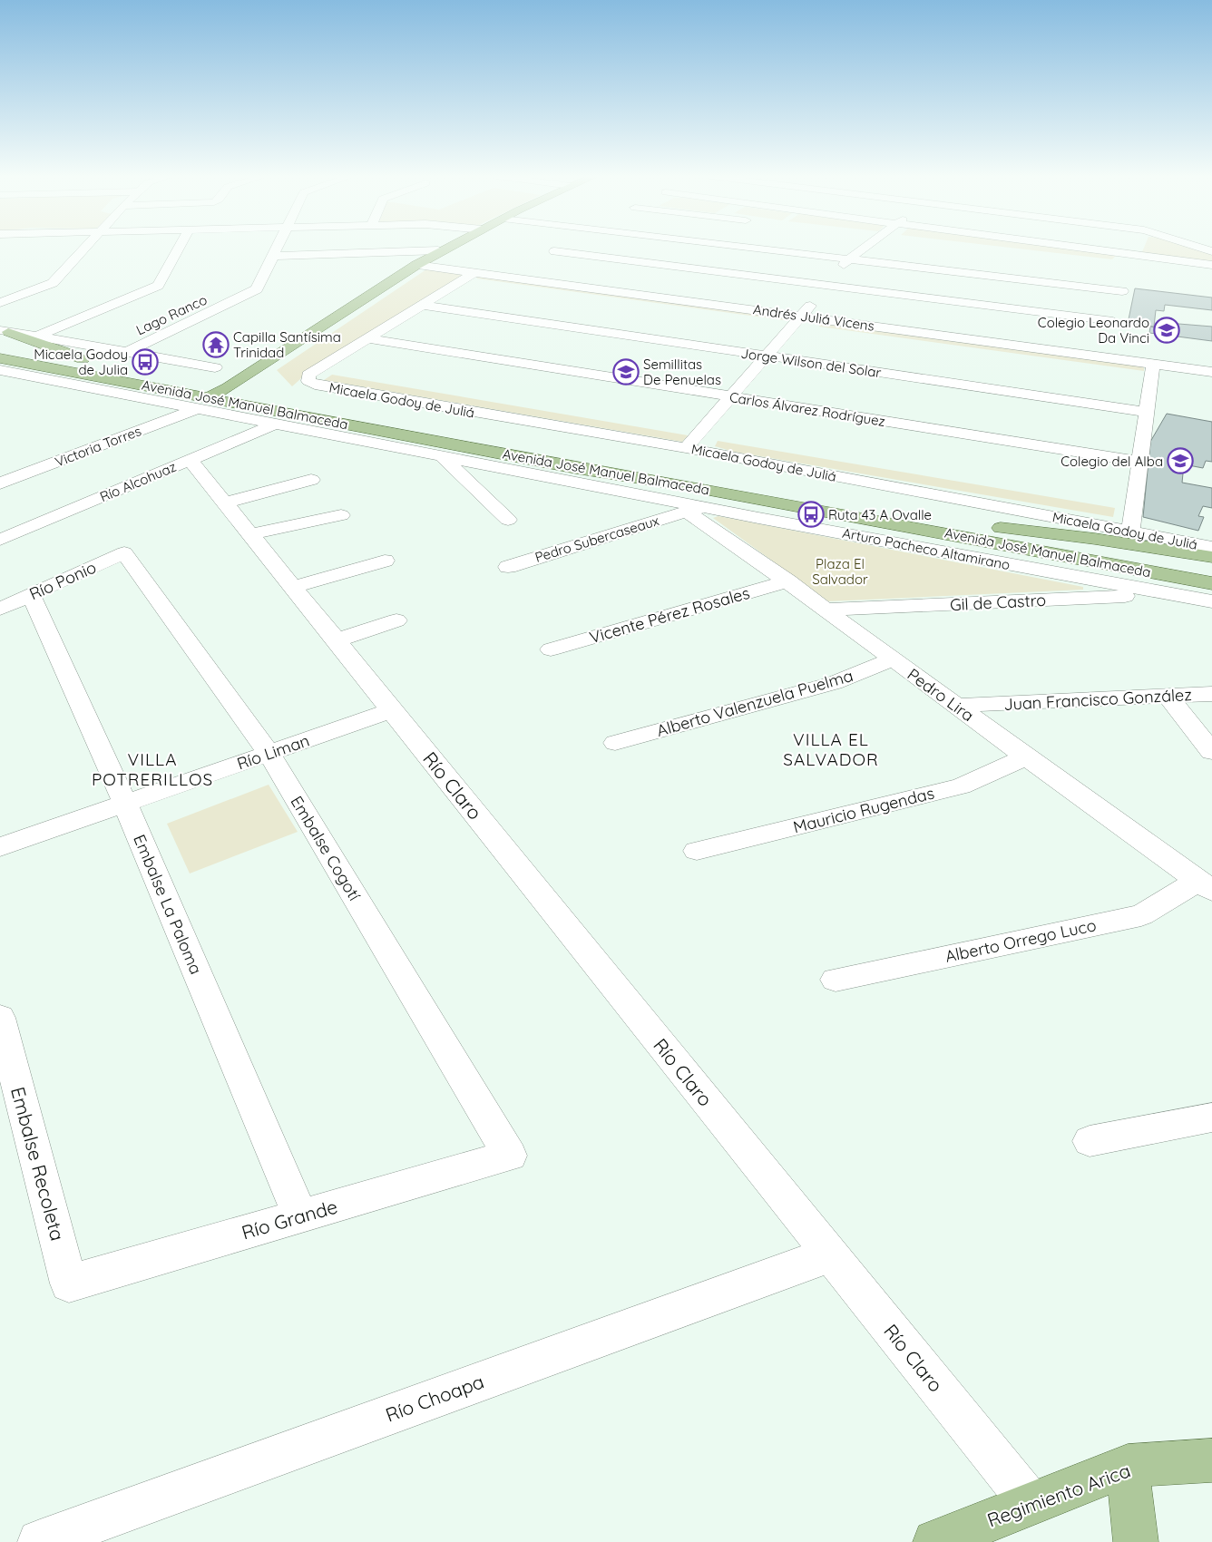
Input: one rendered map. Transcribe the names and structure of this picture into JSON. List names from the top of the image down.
{
  "streets": {
    "main road": ["Avenida José Manuel Balmaceda", "Regimiento Arica"],
    "street": [
      "Lago Ranco",
      "Andrés Juliá Vicens",
      "Jorge Wilson del Solar",
      "Micaela Godoy de Juliá",
      "Carlos Álvarez Rodríguez",
      "Victoria Torres",
      "Río Alcohuaz",
      "Pedro Subercaseaux",
      "Arturo Pacheco Altamirano",
      "Río Ponio",
      "Gil de Castro",
      "Vicente Pérez Rosales",
      "Pedro Lira",
      "Juan Francisco González",
      "Alberto Valenzuela Puelma",
      "Río Liman",
      "Río Claro",
      "Mauricio Rugendas",
      "Embalse Cogotí",
      "Embalse La Paloma",
      "Alberto Orrego Luco",
      "Embalse Recoleta",
      "Río Grande",
      "Río Choapa"
    ]
  },
  "crossings": [
    ["Micaela Godoy de Juliá", "Carlos Álvarez Rodríguez"],
    ["Avenida José Manuel Balmaceda", "Victoria Torres"],
    ["Avenida José Manuel Balmaceda", "Arturo Pacheco Altamirano"],
    ["Victoria Torres", "Arturo Pacheco Altamirano"],
    ["Río Alcohuaz", "Arturo Pacheco Altamirano"],
    ["Río Alcohuaz", "Río Claro"],
    ["Pedro Subercaseaux", "Arturo Pacheco Altamirano"],
    ["Pedro Subercaseaux", "Pedro Lira"],
    ["Arturo Pacheco Altamirano", "Gil de Castro"],
    ["Arturo Pacheco Altamirano", "Pedro Lira"],
    ["Río Ponio", "Embalse Cogotí"],
    ["Río Ponio", "Embalse La Paloma"],
    ["Gil de Castro", "Pedro Lira"],
    ["Vicente Pérez Rosales", "Pedro Lira"],
    ["Pedro Lira", "Juan Francisco González"],
    ["Pedro Lira", "Alberto Valenzuela Puelma"],
    ["Pedro Lira", "Mauricio Rugendas"],
    ["Pedro Lira", "Alberto Orrego Luco"],
    ["Río Liman", "Río Claro"],
    ["Río Liman", "Embalse Cogotí"],
    ["Río Liman", "Embalse La Paloma"],
    ["Río Claro", "Río Choapa"],
    ["Río Claro", "Regimiento Arica"],
    ["Embalse Cogotí", "Río Grande"],
    ["Embalse La Paloma", "Río Grande"],
    ["Embalse Recoleta", "Río Grande"]
  ],
  "districts": ["VILLA EL SALVADOR", "VILLA POTRERILLOS"],
  "parks": ["Plaza El Salvador"],
  "places": {
    "school or university": ["Colegio Leonardo Da Vinci", "Semillitas De Penuelas", "Colegio del Alba"],
    "temple": ["Capilla Santísima Trinidad"],
    "bus stop": ["Micaela Godoy de Julia", "Ruta 43 A Ovalle"]
  }
}
